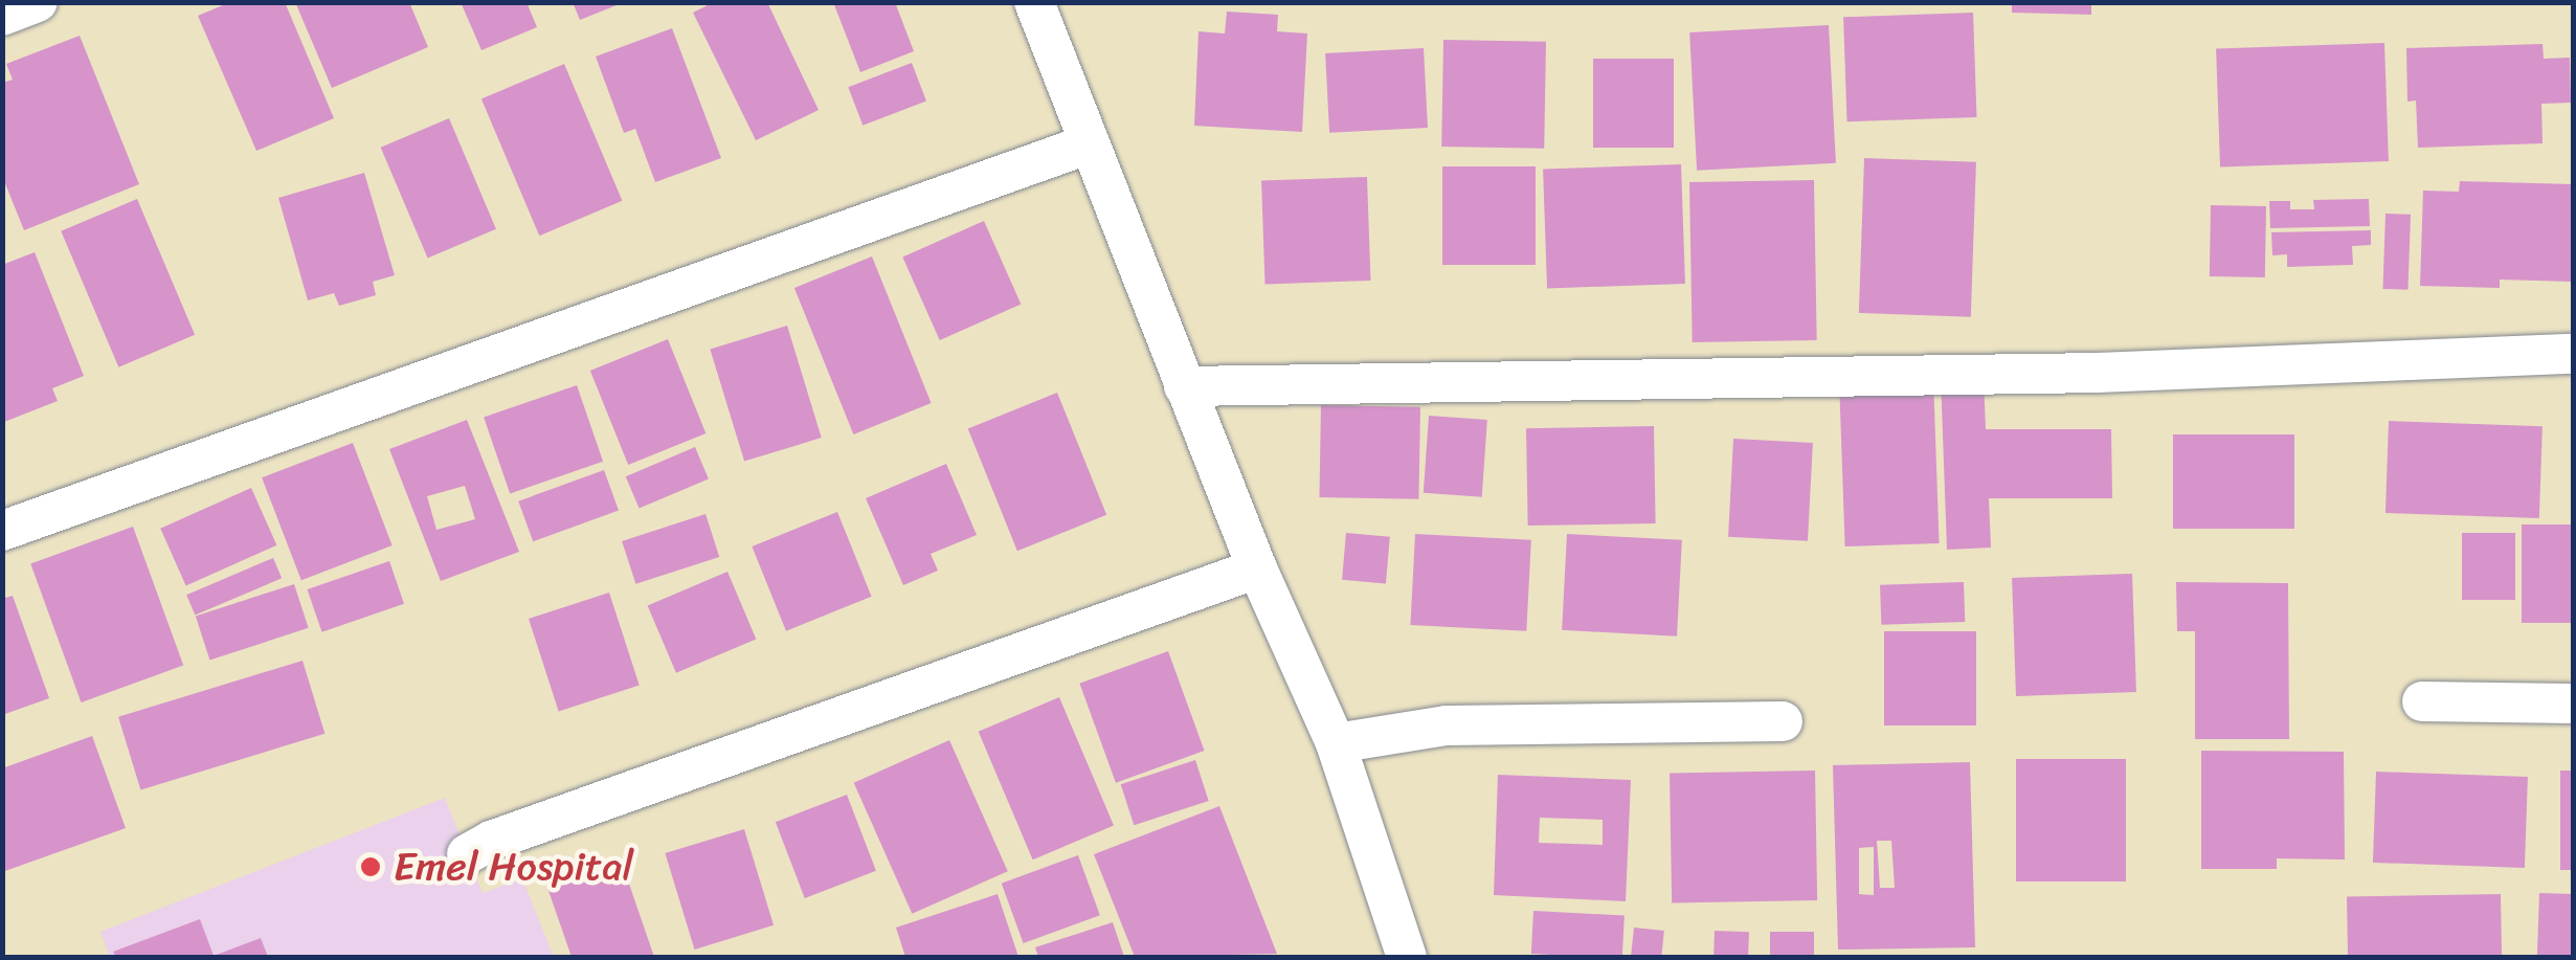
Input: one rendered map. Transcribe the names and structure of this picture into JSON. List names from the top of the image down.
{
  "places": ["Emel Hospital"]
}
